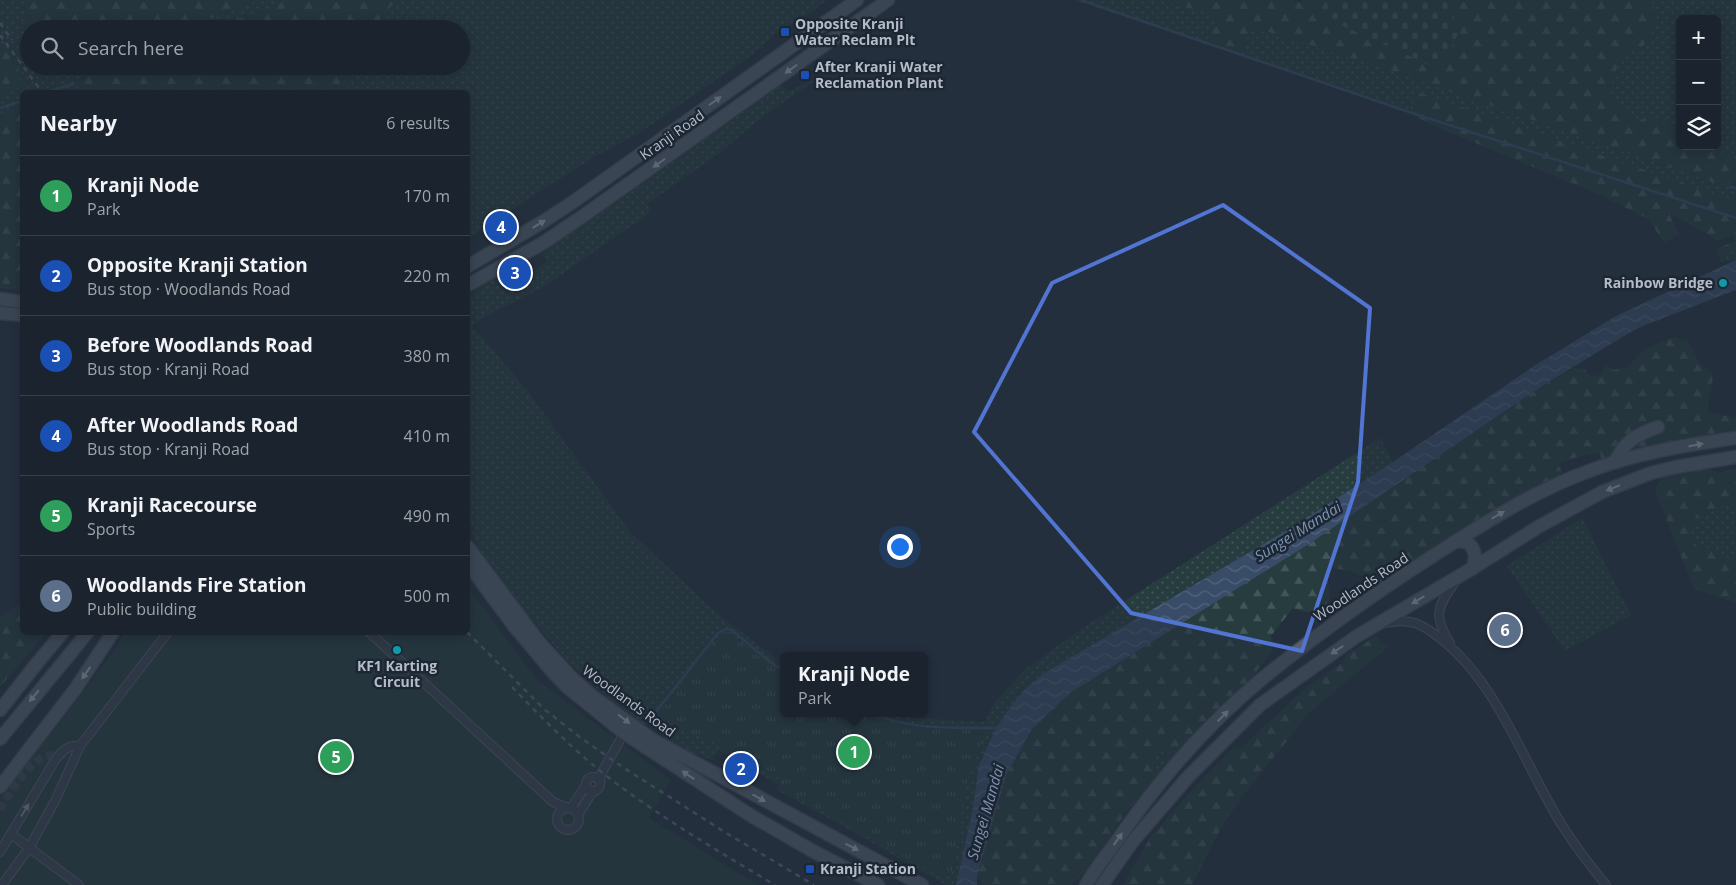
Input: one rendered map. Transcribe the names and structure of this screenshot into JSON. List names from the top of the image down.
{
  "streets": {
    "main road": ["Kranji Road", "Woodlands Road"]
  },
  "water": ["Sungei Mandai"],
  "places": {
    "transit": ["Opposite Kranji Water Reclam Plt", "After Kranji Water Reclamation Plant", "Kranji Station"],
    "other": ["Rainbow Bridge", "KF1 Karting Circuit"]
  },
  "page": {
    "map_buttons": ["+", "−"],
    "search": "Search here",
    "heading": ["Nearby", "6 results"],
    "list": [
      {
        "mark": "1",
        "name": "Kranji Node",
        "note": "Park",
        "value": "170 m"
      },
      {
        "mark": "2",
        "name": "Opposite Kranji Station",
        "note": "Bus stop · Woodlands Road",
        "value": "220 m"
      },
      {
        "mark": "3",
        "name": "Before Woodlands Road",
        "note": "Bus stop · Kranji Road",
        "value": "380 m"
      },
      {
        "mark": "4",
        "name": "After Woodlands Road",
        "note": "Bus stop · Kranji Road",
        "value": "410 m"
      },
      {
        "mark": "5",
        "name": "Kranji Racecourse",
        "note": "Sports",
        "value": "490 m"
      },
      {
        "mark": "6",
        "name": "Woodlands Fire Station",
        "note": "Public building",
        "value": "500 m"
      }
    ],
    "pins": [
      "4",
      "3",
      "6",
      "1",
      "5",
      "2"
    ],
    "popup": ["Kranji Node", "Park"]
  }
}
